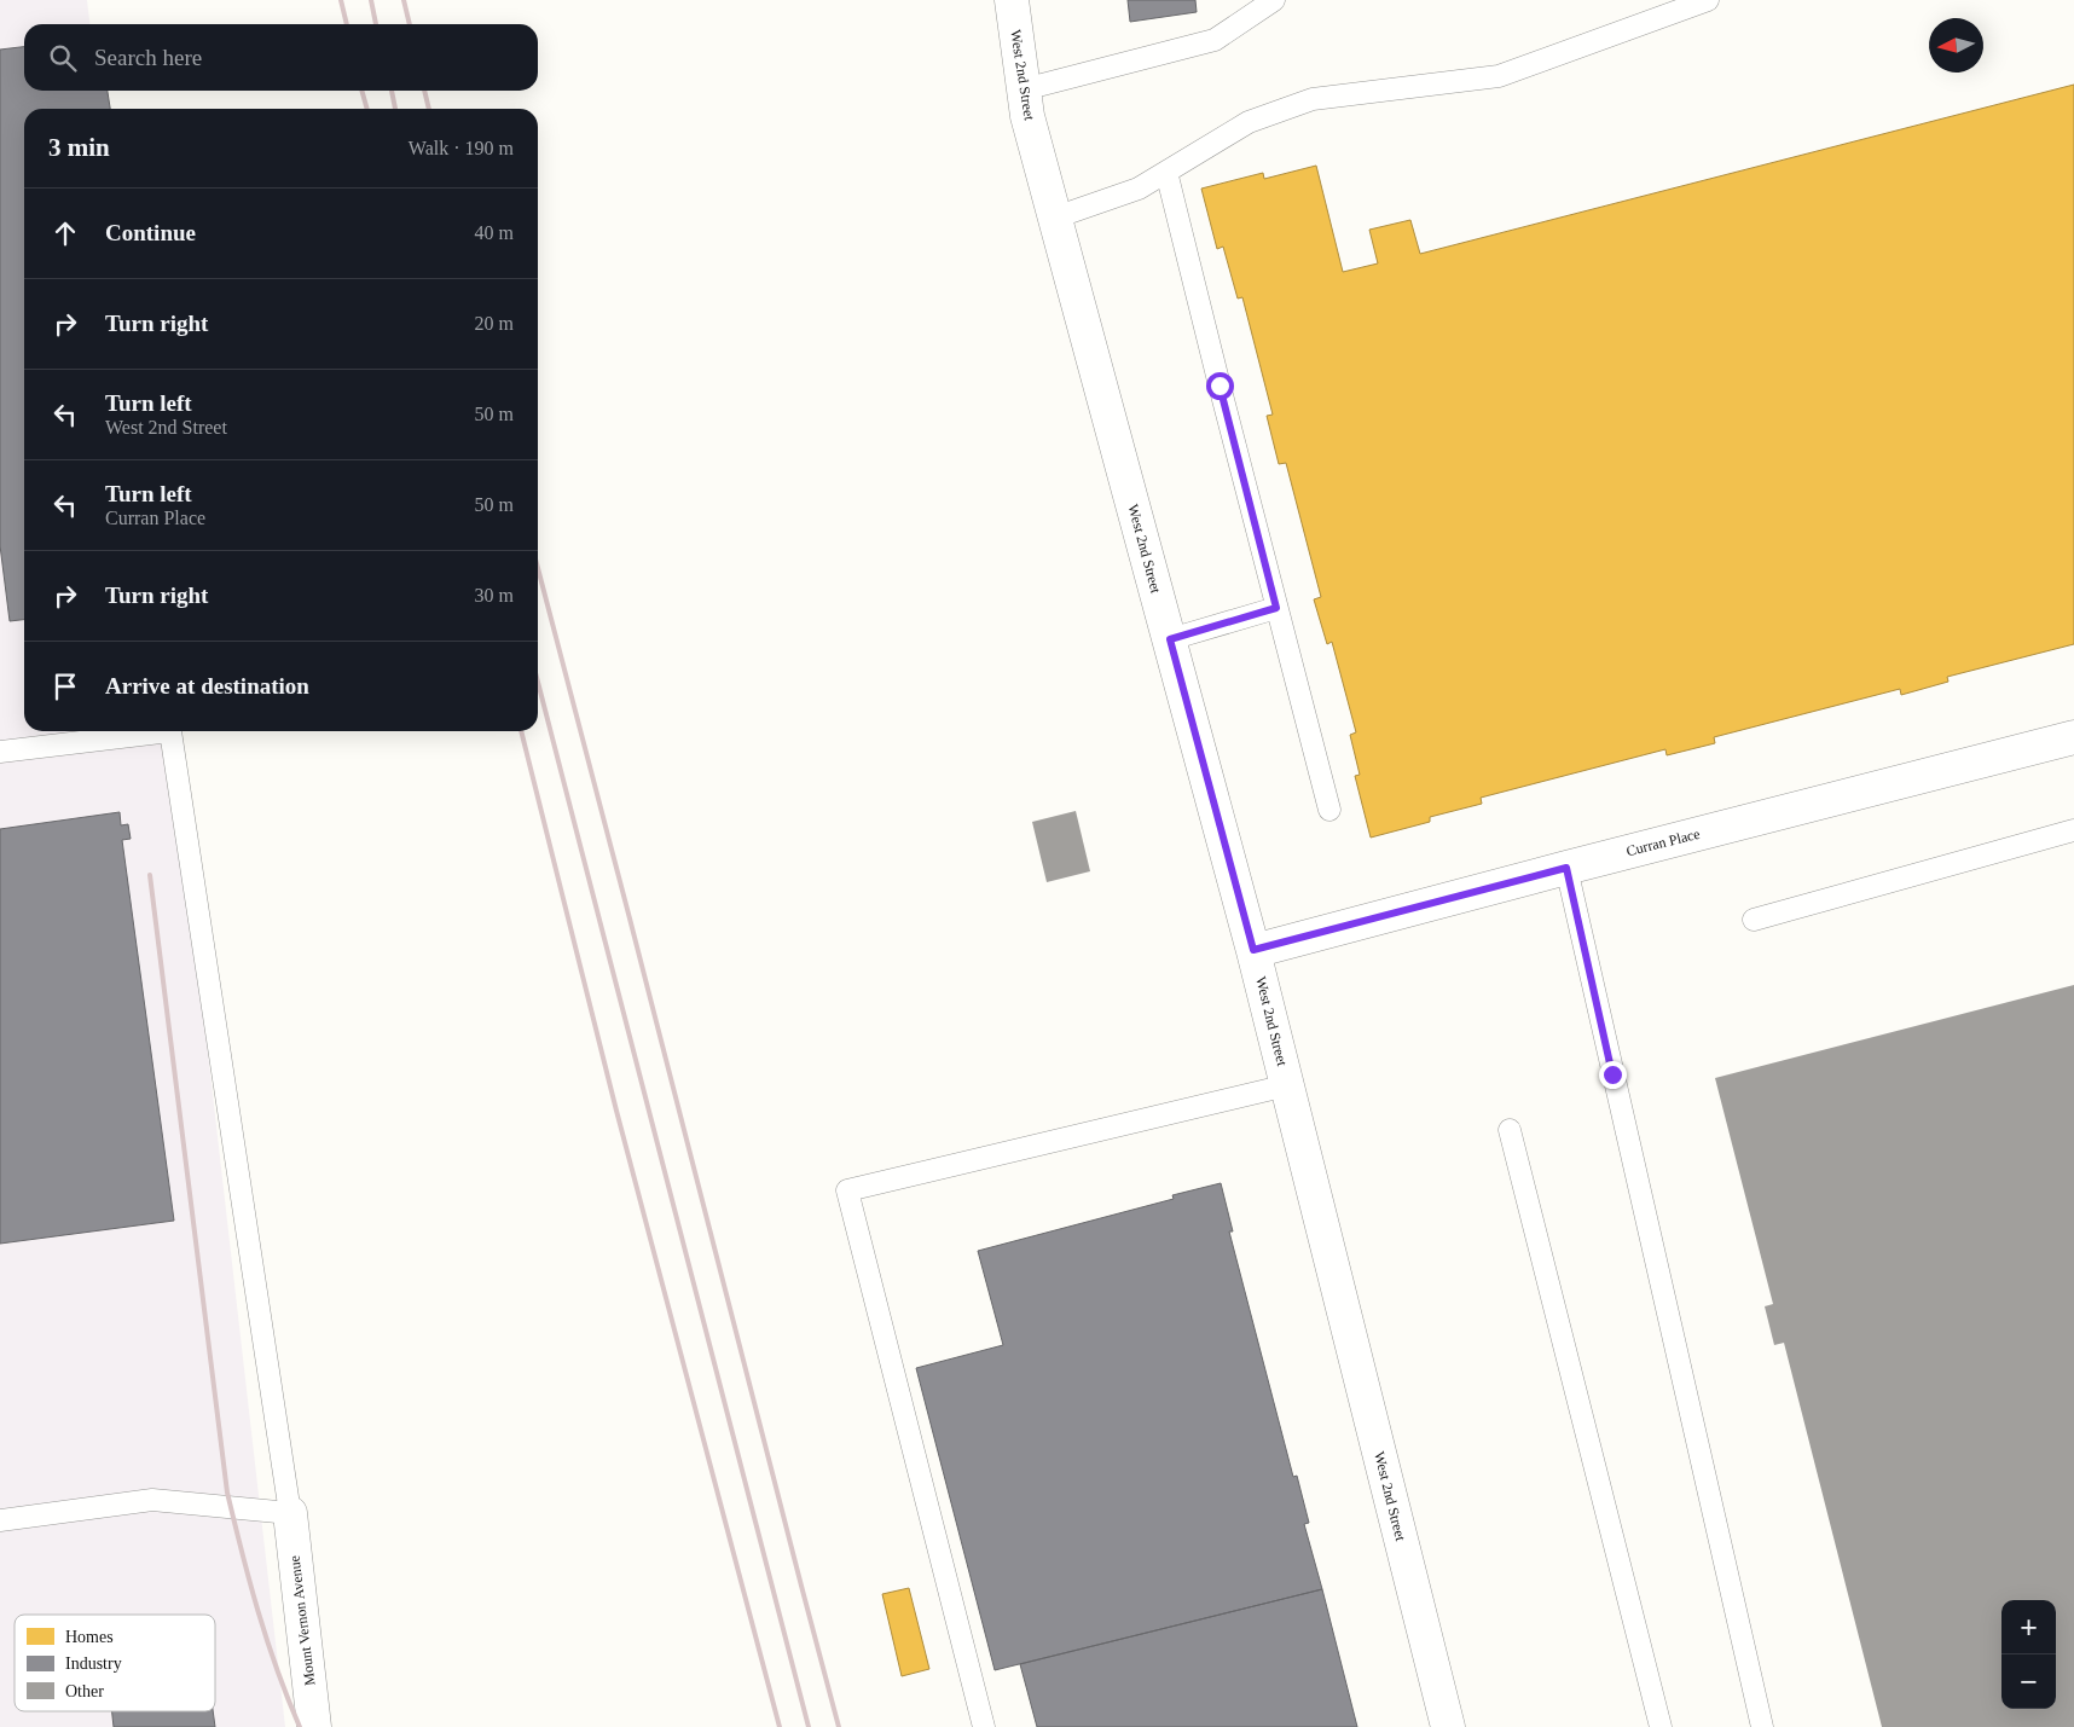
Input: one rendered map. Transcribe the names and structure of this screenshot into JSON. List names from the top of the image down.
{
  "streets": {
    "street": ["West 2nd Street", "Curran Place", "Mount Vernon Avenue"]
  },
  "crossings": [
    ["West 2nd Street", "Curran Place"]
  ],
  "legend": ["Homes", "Industry", "Other"],
  "north": "left",
  "page": {
    "search": "Search here",
    "heading": ["3 min", "Walk · 190 m"],
    "list": [
      ["Continue", "40 m"],
      ["Turn right", "20 m"],
      ["Turn left", "West 2nd Street", "50 m"],
      ["Turn left", "Curran Place", "50 m"],
      ["Turn right", "30 m"],
      "Arrive at destination"
    ],
    "map_buttons": ["+", "−"]
  }
}
